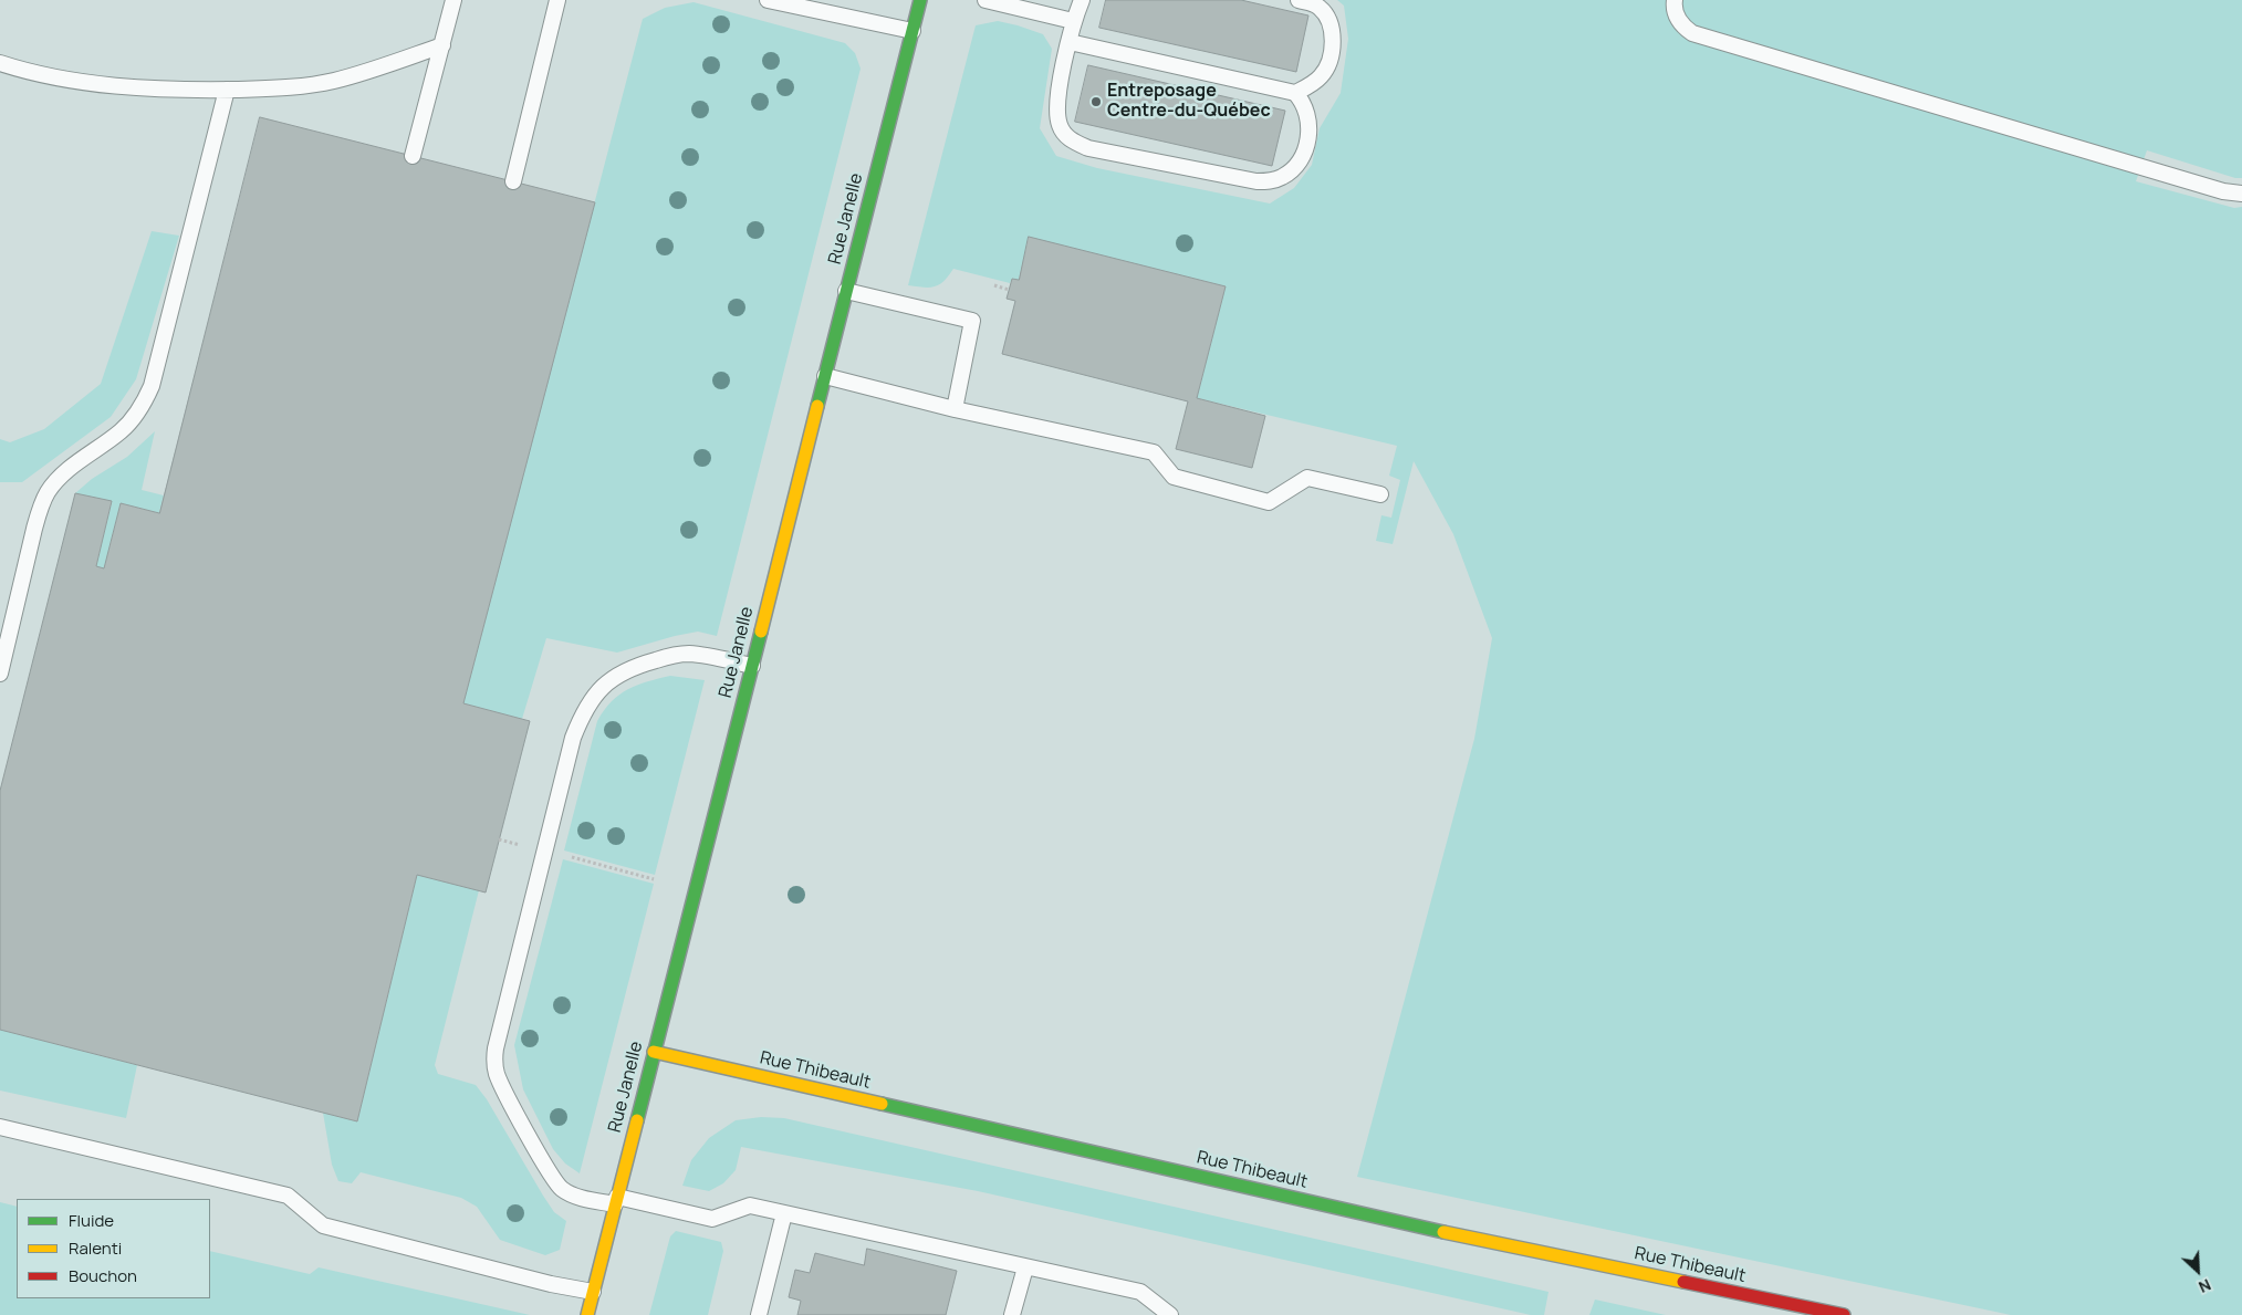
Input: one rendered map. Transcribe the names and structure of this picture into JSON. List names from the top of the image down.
{
  "streets": {
    "main road": ["Rue Janelle", "Rue Thibeault"]
  },
  "crossings": [
    ["Rue Janelle", "Rue Thibeault"]
  ],
  "places": ["Entreposage Centre-du-Québec"],
  "legend": ["Fluide", "Ralenti", "Bouchon"],
  "north": "bottom right"
}
